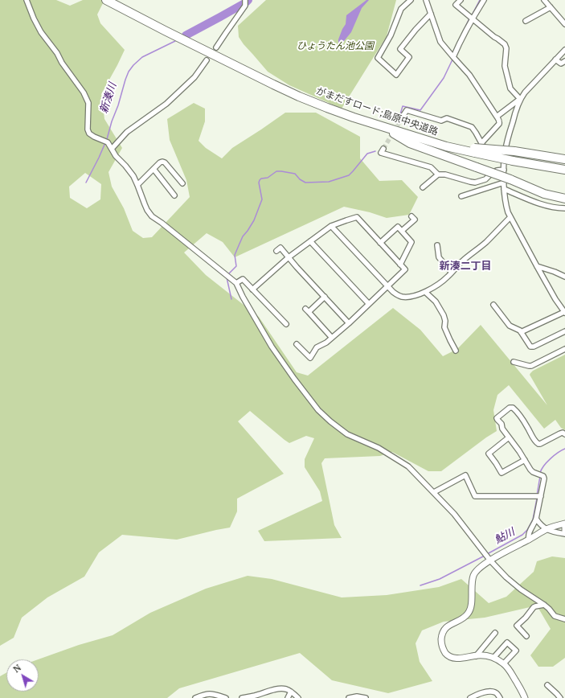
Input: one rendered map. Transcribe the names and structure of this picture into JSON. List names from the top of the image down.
{
  "streets": {
    "highway": ["がまだすロード;島原中央道路"]
  },
  "districts": ["新湊二丁目"],
  "water": ["新湊川", "鮎川"],
  "parks": ["ひょうたん池公園"],
  "north": "top left"
}
